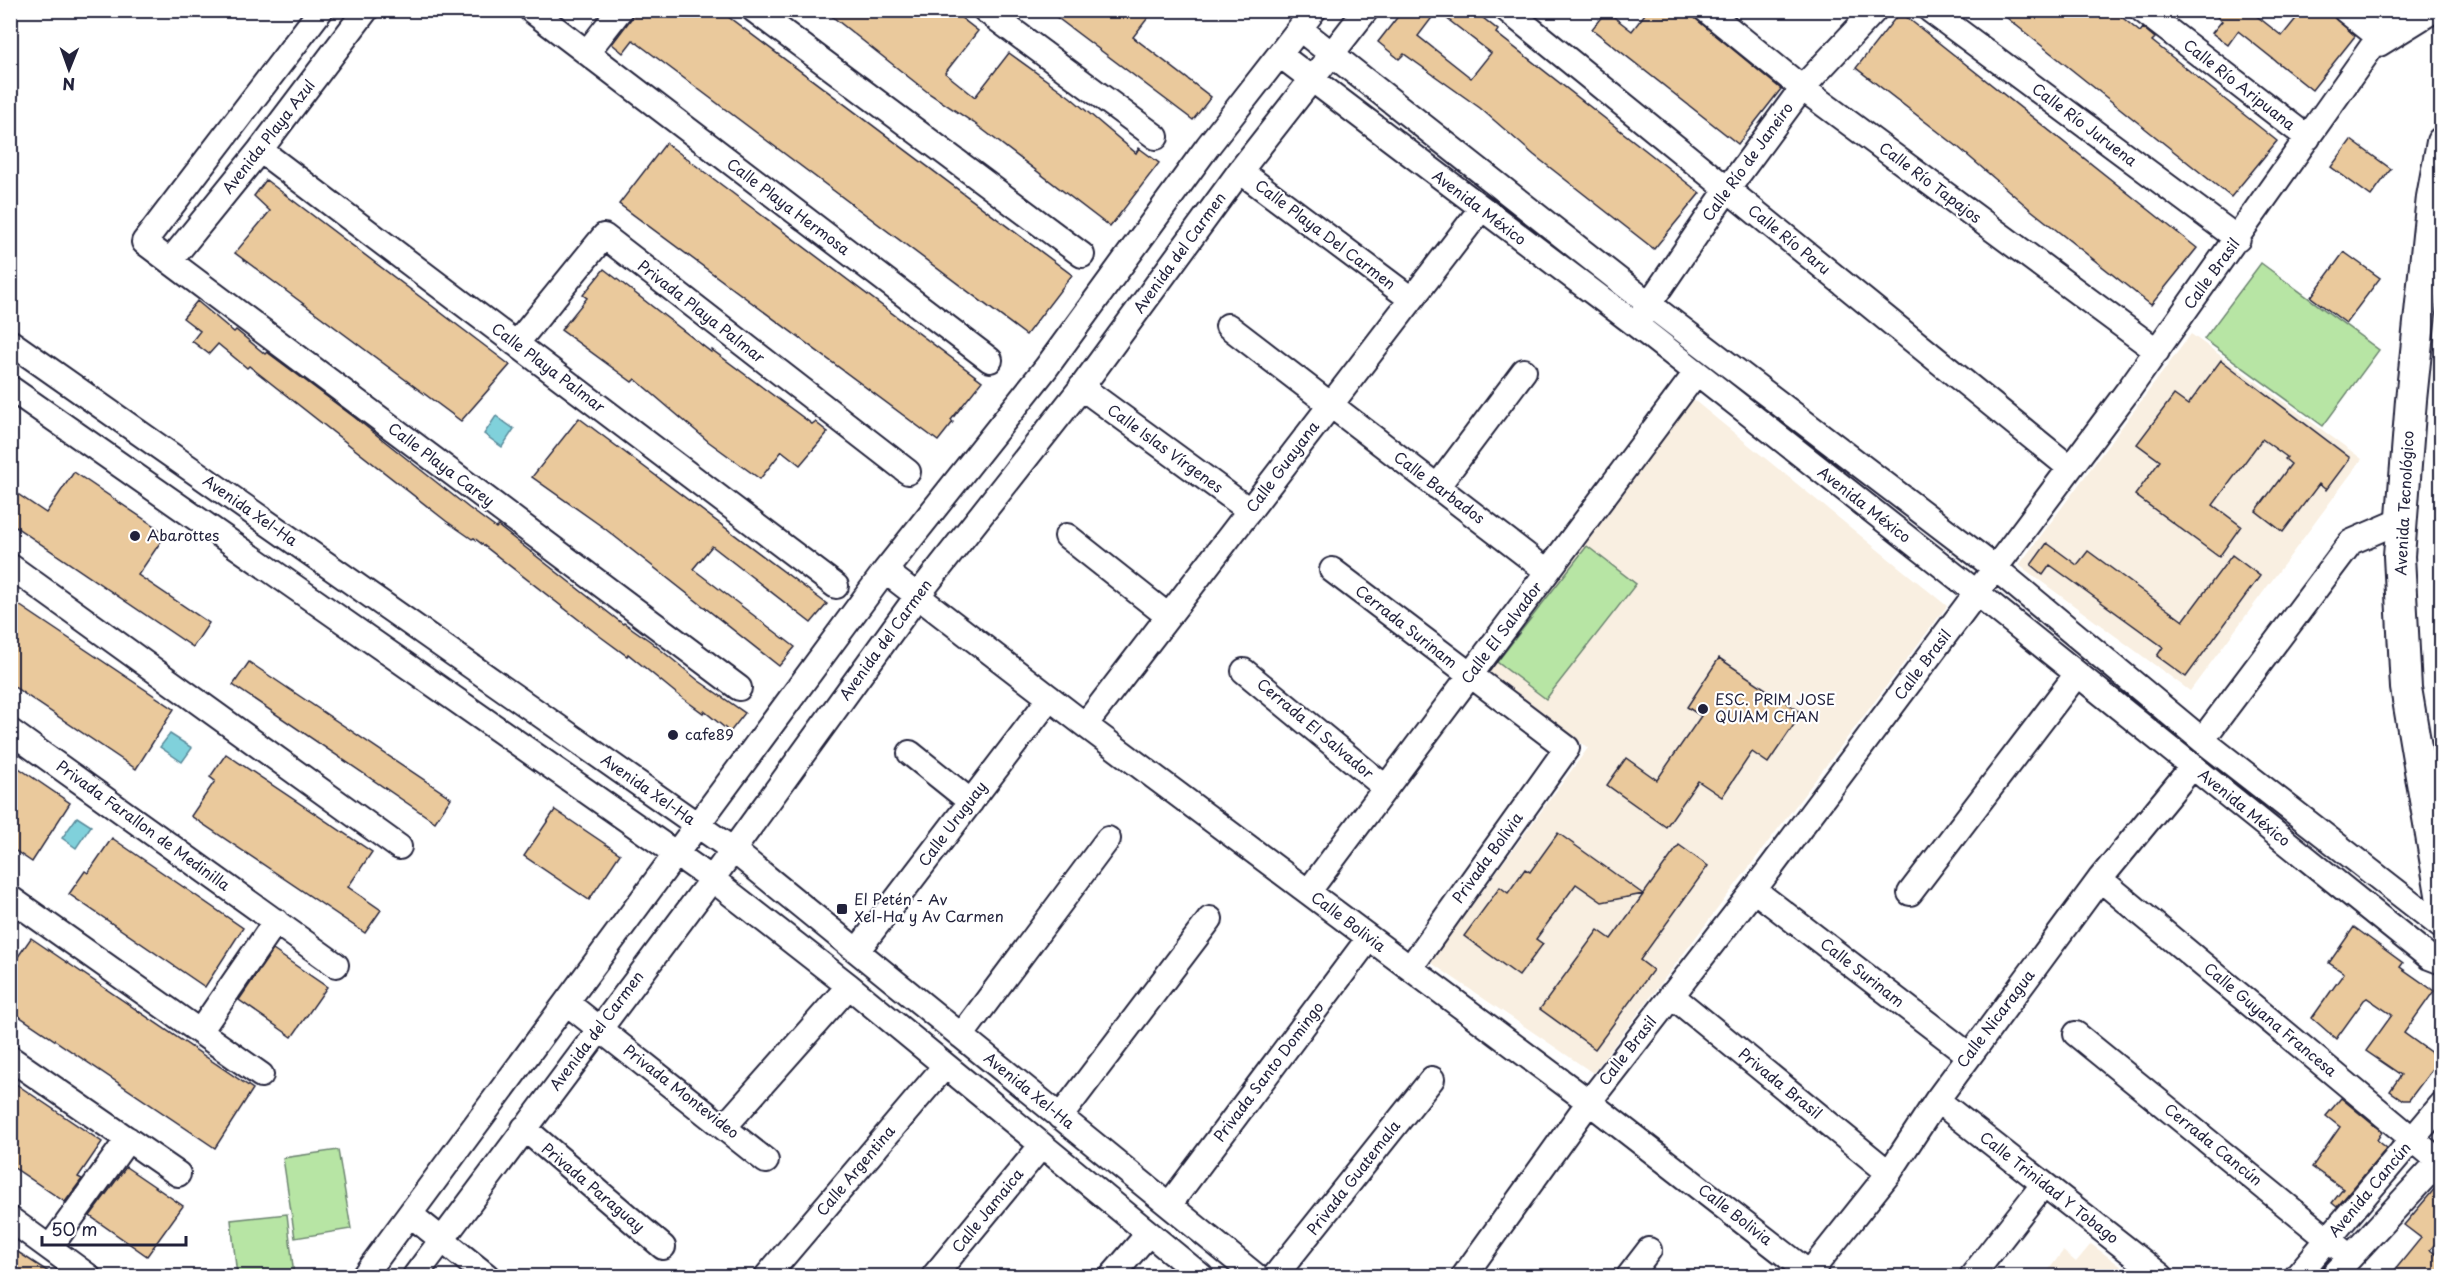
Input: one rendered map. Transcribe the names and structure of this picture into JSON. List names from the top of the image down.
{
  "streets": {
    "main road": ["Avenida Tecnológico"],
    "street": [
      "Calle Río Aripuana",
      "Calle Río Juruena",
      "Avenida Playa Azul",
      "Calle Río de Janeiro",
      "Calle Río Tapajos",
      "Calle Playa Hermosa",
      "Avenida México",
      "Calle Playa Del Carmen",
      "Calle Río Paru",
      "Avenida del Carmen",
      "Calle Brasil",
      "Privada Playa Palmar",
      "Calle Playa Palmar",
      "Calle Islas Vírgenes",
      "Calle Playa Carey",
      "Calle Guayana",
      "Calle Barbados",
      "Avenida Xel-Ha",
      "Cerrada Surinam",
      "Calle El Salvador",
      "Cerrada El Salvador",
      "Calle Uruguay",
      "Privada Farallon de Medinilla",
      "Privada Bolivia",
      "Calle Bolivia",
      "Calle Surinam",
      "Calle Nicaragua",
      "Calle Guyana Francesa",
      "Privada Santo Domingo",
      "Privada Brasil",
      "Privada Montevideo",
      "Cerrada Cancún",
      "Calle Argentina",
      "Privada Guatemala",
      "Privada Paraguay",
      "Calle Trinidad Y Tobago",
      "Avenida Cancún",
      "Calle Jamaica"
    ]
  },
  "crossings": [
    ["Calle Río Aripuana", "Calle Brasil"],
    ["Calle Río Juruena", "Calle Brasil"],
    ["Avenida Playa Azul", "Calle Playa Palmar"],
    ["Avenida Playa Azul", "Calle Playa Carey"],
    ["Calle Río de Janeiro", "Calle Río Tapajos"],
    ["Calle Río de Janeiro", "Avenida México"],
    ["Calle Río de Janeiro", "Calle Río Paru"],
    ["Calle Río Tapajos", "Calle Brasil"],
    ["Avenida México", "Avenida del Carmen"],
    ["Avenida México", "Calle Brasil"],
    ["Avenida México", "Calle Guayana"],
    ["Avenida México", "Calle El Salvador"],
    ["Avenida México", "Calle Nicaragua"],
    ["Calle Playa Del Carmen", "Avenida del Carmen"],
    ["Calle Playa Del Carmen", "Calle Guayana"],
    ["Calle Río Paru", "Calle Brasil"],
    ["Avenida del Carmen", "Calle Islas Vírgenes"],
    ["Avenida del Carmen", "Avenida Xel-Ha"],
    ["Avenida del Carmen", "Calle Bolivia"],
    ["Avenida del Carmen", "Privada Montevideo"],
    ["Avenida del Carmen", "Privada Paraguay"],
    ["Calle Brasil", "Calle Bolivia"],
    ["Calle Brasil", "Calle Surinam"],
    ["Calle Brasil", "Privada Brasil"],
    ["Privada Playa Palmar", "Calle Playa Palmar"],
    ["Calle Islas Vírgenes", "Calle Guayana"],
    ["Calle Guayana", "Calle Barbados"],
    ["Calle Guayana", "Calle Bolivia"],
    ["Calle Barbados", "Calle El Salvador"],
    ["Avenida Xel-Ha", "Calle Uruguay"],
    ["Avenida Xel-Ha", "Privada Santo Domingo"],
    ["Cerrada Surinam", "Calle El Salvador"],
    ["Cerrada Surinam", "Privada Bolivia"],
    ["Calle El Salvador", "Cerrada El Salvador"],
    ["Calle El Salvador", "Calle Bolivia"],
    ["Calle Uruguay", "Calle Bolivia"],
    ["Privada Bolivia", "Calle Bolivia"],
    ["Calle Bolivia", "Calle Nicaragua"],
    ["Calle Bolivia", "Privada Santo Domingo"],
    ["Calle Surinam", "Calle Nicaragua"],
    ["Calle Nicaragua", "Calle Guyana Francesa"],
    ["Calle Nicaragua", "Privada Brasil"],
    ["Calle Nicaragua", "Calle Trinidad Y Tobago"],
    ["Calle Guyana Francesa", "Avenida Cancún"],
    ["Cerrada Cancún", "Avenida Cancún"]
  ],
  "places": {
    "other": ["Abarottes", "ESC. PRIM JOSE QUIAM CHAN", "cafe89"],
    "transit": ["El Petén - Av Xel-Ha y Av Carmen"]
  },
  "scale_bar": "50 m",
  "north": "bottom"
}
